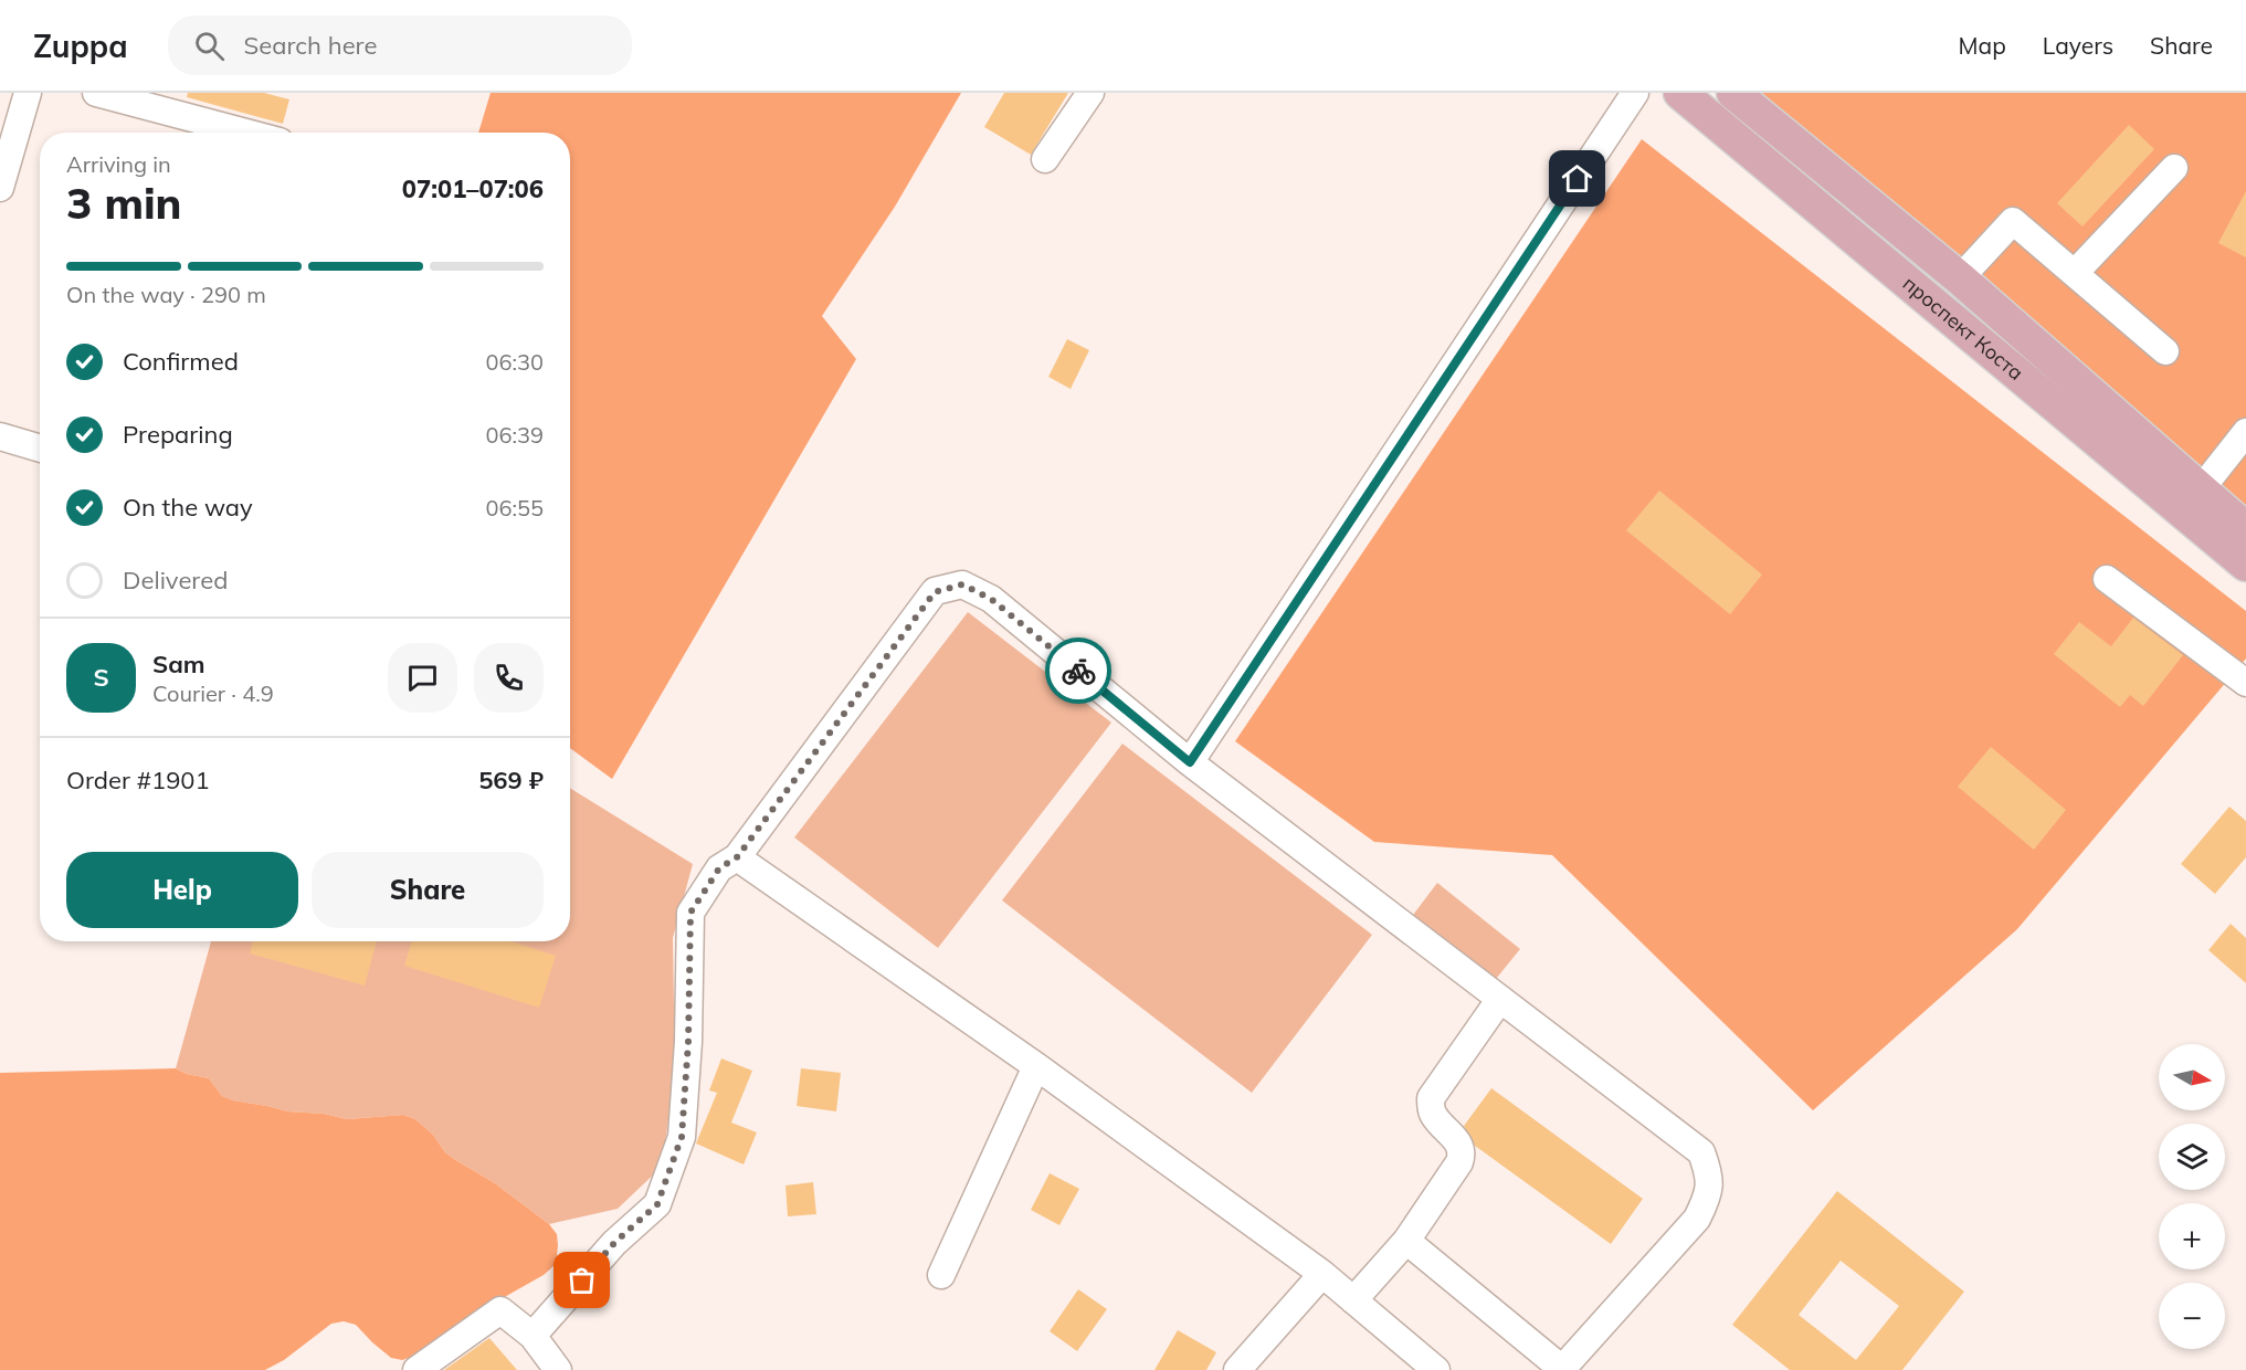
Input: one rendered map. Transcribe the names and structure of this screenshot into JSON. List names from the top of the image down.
{
  "streets": {
    "main road": ["проспект Коста"]
  },
  "north": "right",
  "page": {
    "header": "Zuppa",
    "search": "Search here",
    "nav": ["Map", "Layers", "Share"],
    "heading": ["3 min", "Arriving in", "07:01–07:06"],
    "panel": [
      "Sam",
      "Courier · 4.9",
      "Order #1901",
      "569 ₽"
    ],
    "bar": "On the way · 290 m",
    "list": [
      ["Confirmed", "06:30"],
      ["Preparing", "06:39"],
      ["On the way", "06:55"],
      "Delivered"
    ],
    "round": "S",
    "buttons": ["Help", "Share"],
    "map_buttons": ["+", "−"]
  }
}
